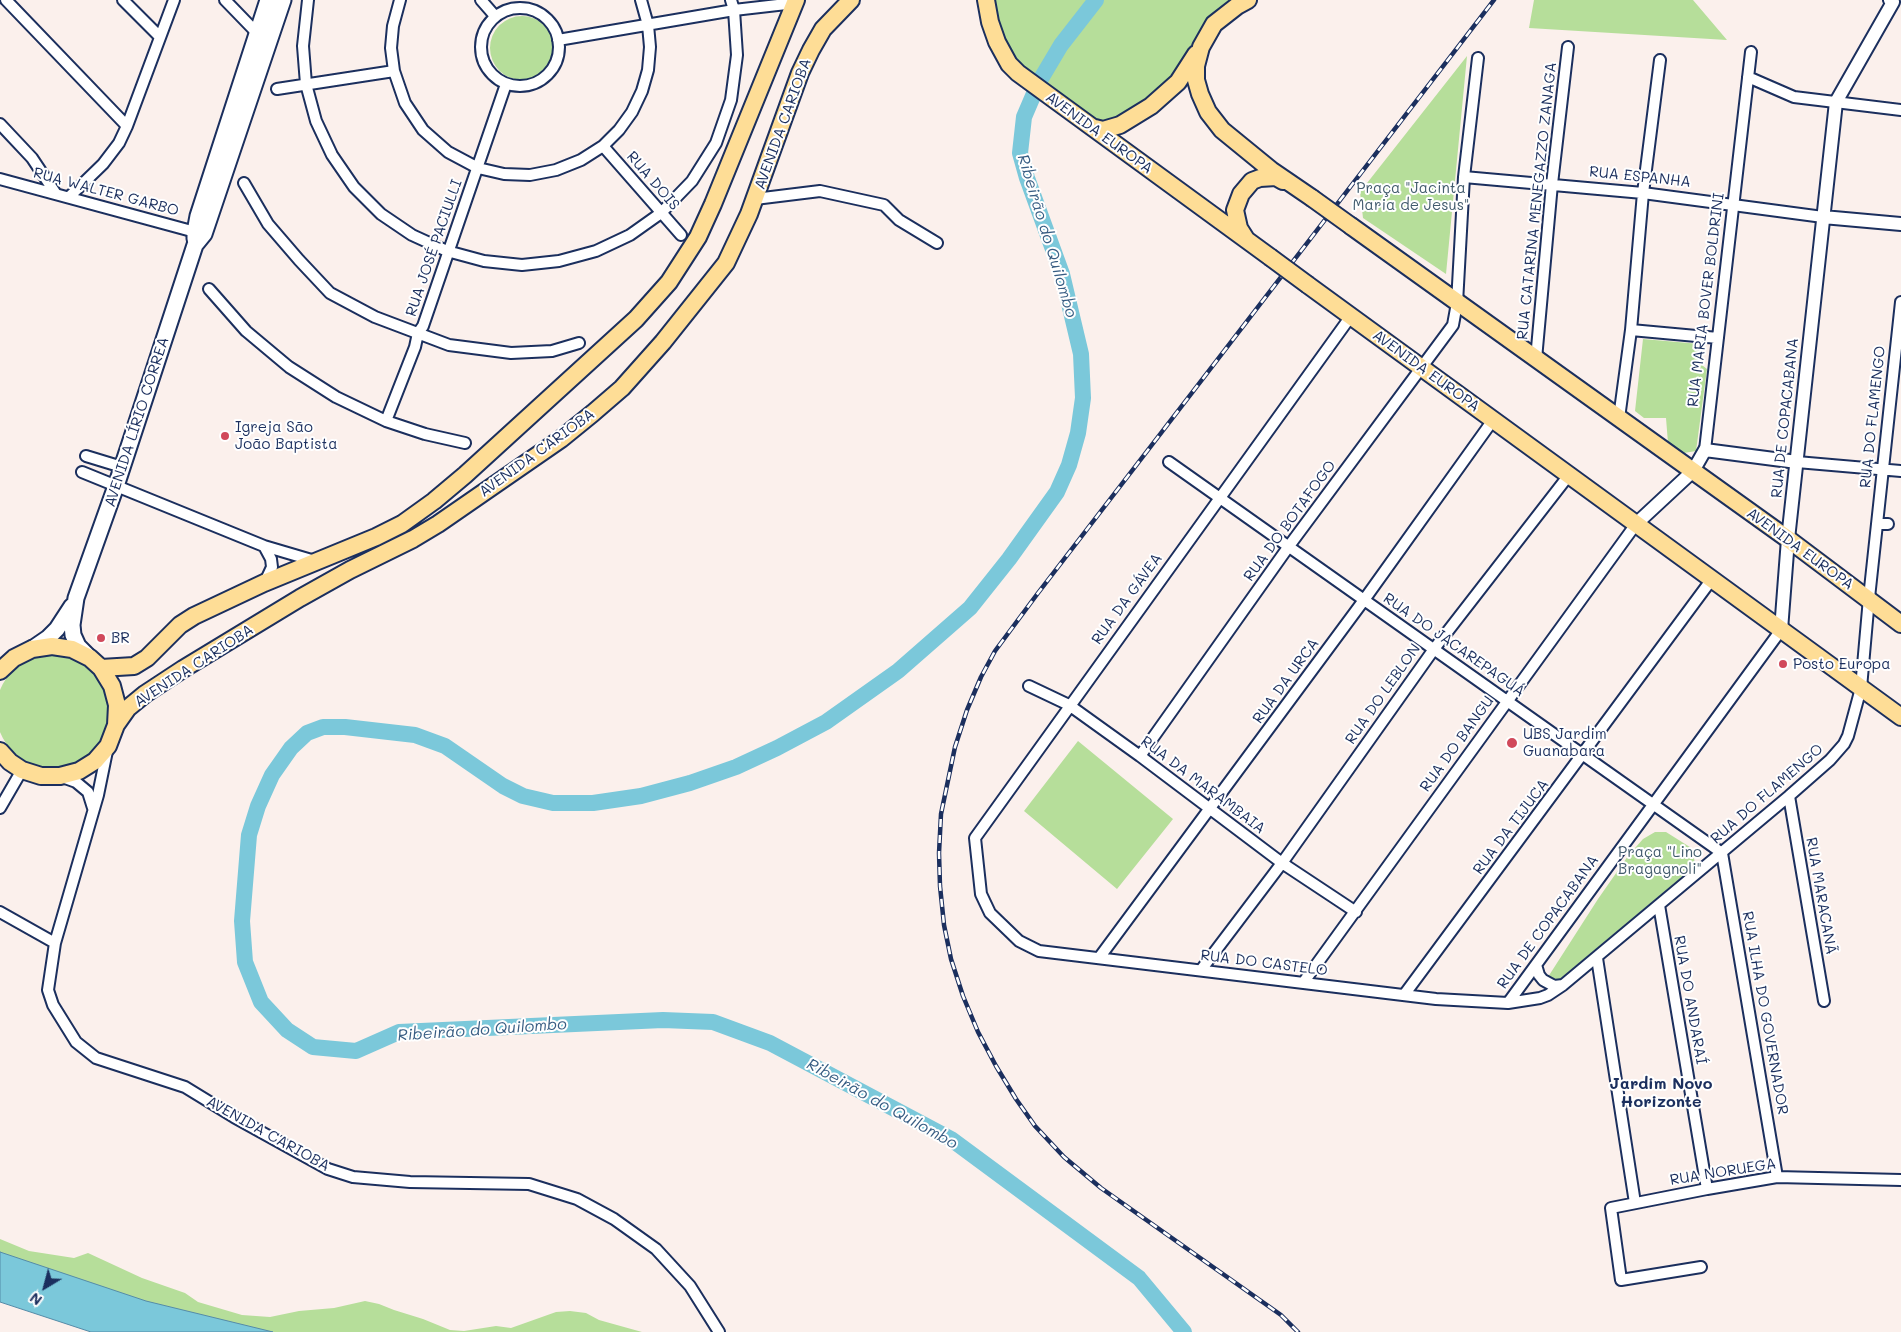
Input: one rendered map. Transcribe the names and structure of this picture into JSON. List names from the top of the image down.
{
  "streets": {
    "main road": ["AVENIDA CARIOBA", "AVENIDA EUROPA", "AVENIDA LÍRIO CORREA"],
    "street": [
      "RUA ESPANHA",
      "RUA DOIS",
      "RUA WALTER GARBO",
      "RUA CATARINA MENEGAZZO ZANAGA",
      "RUA JOSÉ PACIULLI",
      "RUA MARIA BOVER BOLDRINI",
      "RUA DO FLAMENGO",
      "RUA DE COPACABANA",
      "RUA DO BOTAFOGO",
      "RUA DA GÁVEA",
      "RUA DO JACAREPAGUÁ",
      "RUA DA URCA",
      "RUA DO LEBLON",
      "RUA DO BANGU",
      "RUA DA MARAMBAIA",
      "RUA DA TIJUCA",
      "RUA MARACANÃ",
      "RUA DO CASTELO",
      "RUA DO ANDARAÍ",
      "RUA ILHA DO GOVERNADOR",
      "RUA NORUEGA"
    ]
  },
  "crossings": [
    ["AVENIDA CARIOBA", "AVENIDA LÍRIO CORREA"],
    ["AVENIDA EUROPA", "RUA CATARINA MENEGAZZO ZANAGA"],
    ["AVENIDA EUROPA", "RUA MARIA BOVER BOLDRINI"],
    ["AVENIDA EUROPA", "RUA DO FLAMENGO"],
    ["AVENIDA EUROPA", "RUA DE COPACABANA"],
    ["AVENIDA EUROPA", "RUA DO BOTAFOGO"],
    ["AVENIDA EUROPA", "RUA DA GÁVEA"],
    ["AVENIDA EUROPA", "RUA DA URCA"],
    ["AVENIDA EUROPA", "RUA DO LEBLON"],
    ["AVENIDA EUROPA", "RUA DO BANGU"],
    ["AVENIDA EUROPA", "RUA DA TIJUCA"],
    ["RUA ESPANHA", "RUA CATARINA MENEGAZZO ZANAGA"],
    ["RUA ESPANHA", "RUA MARIA BOVER BOLDRINI"],
    ["RUA ESPANHA", "RUA DE COPACABANA"],
    ["RUA ESPANHA", "RUA DO BOTAFOGO"],
    ["RUA WALTER GARBO", "AVENIDA LÍRIO CORREA"],
    ["RUA MARIA BOVER BOLDRINI", "RUA DO BANGU"],
    ["RUA DO FLAMENGO", "RUA DO JACAREPAGUÁ"],
    ["RUA DO FLAMENGO", "RUA MARACANÃ"],
    ["RUA DO FLAMENGO", "RUA DO CASTELO"],
    ["RUA DO FLAMENGO", "RUA DO ANDARAÍ"],
    ["RUA DO FLAMENGO", "RUA ILHA DO GOVERNADOR"],
    ["RUA DE COPACABANA", "RUA DO JACAREPAGUÁ"],
    ["RUA DE COPACABANA", "RUA DO CASTELO"],
    ["RUA DO BOTAFOGO", "RUA DO JACAREPAGUÁ"],
    ["RUA DO BOTAFOGO", "RUA DA MARAMBAIA"],
    ["RUA DA GÁVEA", "RUA DO JACAREPAGUÁ"],
    ["RUA DA GÁVEA", "RUA DA MARAMBAIA"],
    ["RUA DA GÁVEA", "RUA DO CASTELO"],
    ["RUA DO JACAREPAGUÁ", "RUA DA URCA"],
    ["RUA DO JACAREPAGUÁ", "RUA DO LEBLON"],
    ["RUA DO JACAREPAGUÁ", "RUA DO BANGU"],
    ["RUA DO JACAREPAGUÁ", "RUA DA TIJUCA"],
    ["RUA DO JACAREPAGUÁ", "RUA ILHA DO GOVERNADOR"],
    ["RUA DA URCA", "RUA DA MARAMBAIA"],
    ["RUA DA URCA", "RUA DO CASTELO"],
    ["RUA DO LEBLON", "RUA DA MARAMBAIA"],
    ["RUA DO LEBLON", "RUA DO CASTELO"],
    ["RUA DO BANGU", "RUA DA MARAMBAIA"],
    ["RUA DO BANGU", "RUA DO CASTELO"],
    ["RUA DA TIJUCA", "RUA DO CASTELO"],
    ["RUA DO ANDARAÍ", "RUA NORUEGA"],
    ["RUA ILHA DO GOVERNADOR", "RUA NORUEGA"]
  ],
  "districts": ["Jardim Novo Horizonte"],
  "water": ["Ribeirão do Quilombo"],
  "parks": ["Praça \"Jacinta Maria de Jesus\"", "Praça \"Lino Bragagnoli\""],
  "places": [
    "Igreja São João Baptista",
    "BR",
    "Posto Europa",
    "UBS Jardim Guanabara"
  ],
  "north": "bottom left"
}
